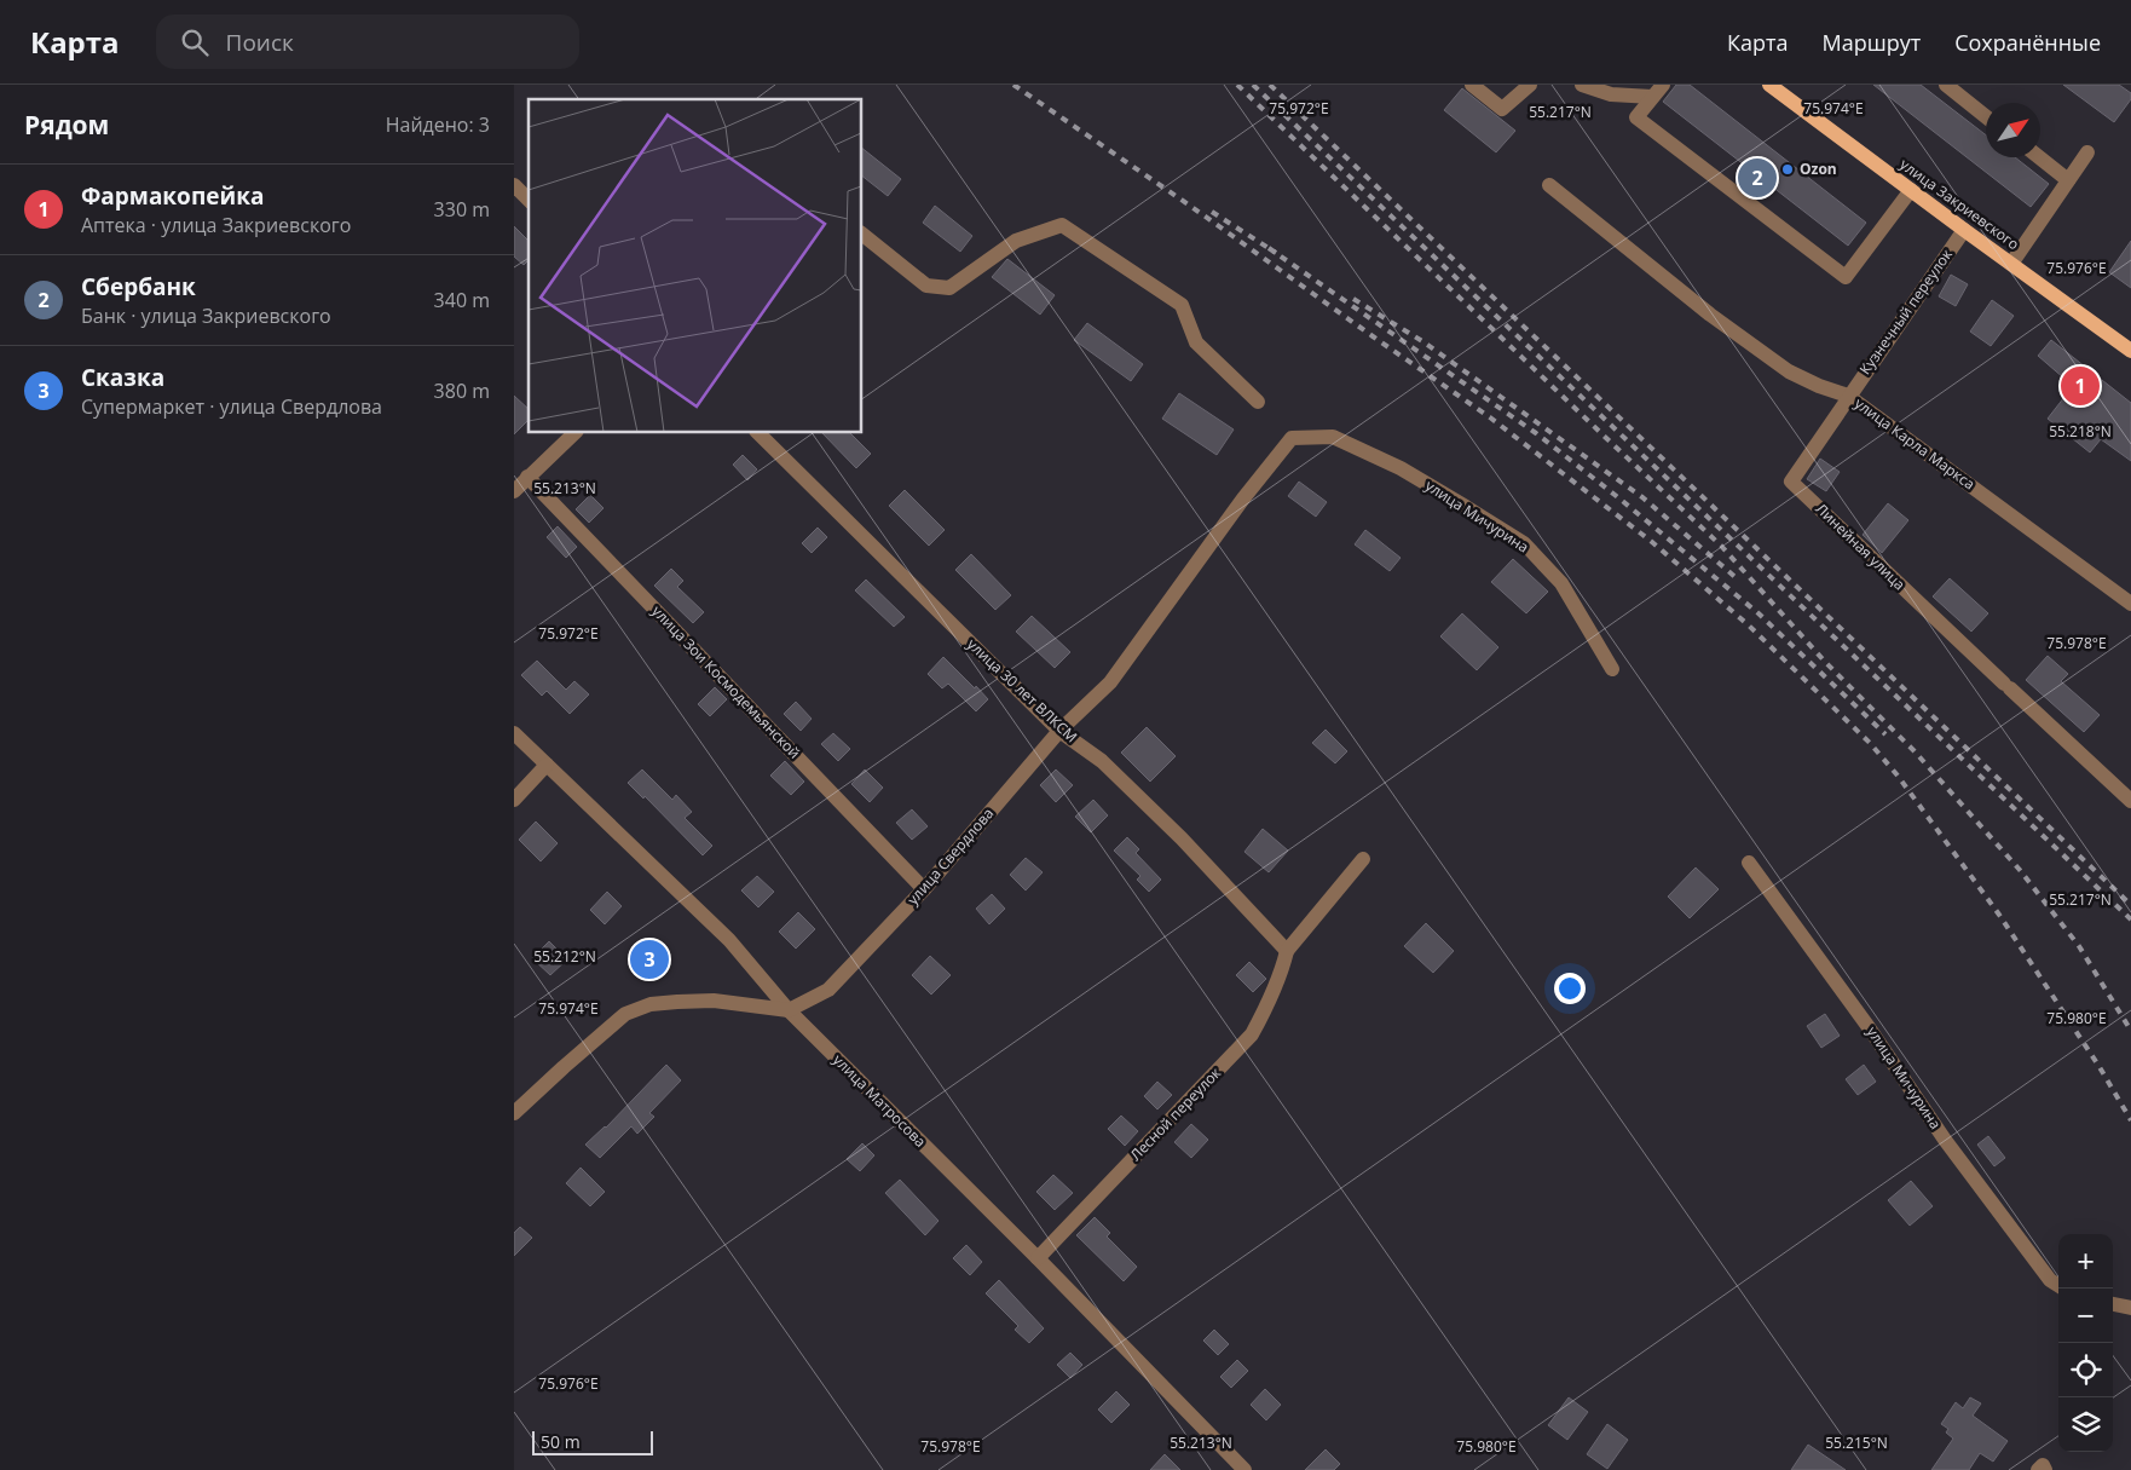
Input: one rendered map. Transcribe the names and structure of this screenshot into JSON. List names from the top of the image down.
{
  "streets": {
    "main road": ["улица Закриевского"],
    "street": [
      "Кузнечный переулок",
      "улица Карла Маркса",
      "улица Мичурина",
      "Линейная улица",
      "улица Зои Космодемьянской",
      "улица 30 лет ВЛКСМ",
      "улица Свердлова",
      "улица Матросова",
      "Лесной переулок"
    ]
  },
  "crossings": [
    ["улица Закриевского", "Кузнечный переулок"],
    ["Кузнечный переулок", "улица Карла Маркса"],
    ["Кузнечный переулок", "Линейная улица"],
    ["улица Карла Маркса", "Линейная улица"],
    ["улица Мичурина", "улица Свердлова"],
    ["улица Зои Космодемьянской", "улица Свердлова"],
    ["улица 30 лет ВЛКСМ", "улица Свердлова"],
    ["улица 30 лет ВЛКСМ", "Лесной переулок"],
    ["улица Свердлова", "улица Матросова"],
    ["улица Матросова", "Лесной переулок"]
  ],
  "places": ["Ozon"],
  "scale_bar": "50 m",
  "north": "top right",
  "page": {
    "header": "Карта",
    "search": "Поиск",
    "nav": ["Карта", "Маршрут", "Сохранённые"],
    "heading": ["Рядом", "Найдено: 3"],
    "pins": ["2", "1", "3"],
    "list": [
      {
        "mark": "1",
        "name": "Фармакопейка",
        "note": "Аптека · улица Закриевского",
        "value": "330 m"
      },
      {
        "mark": "2",
        "name": "Сбербанк",
        "note": "Банк · улица Закриевского",
        "value": "340 m"
      },
      {
        "mark": "3",
        "name": "Сказка",
        "note": "Супермаркет · улица Свердлова",
        "value": "380 m"
      }
    ],
    "map_buttons": ["+", "−"],
    "scale": "50 m"
  },
  "coordinates": [
    "75.972°E",
    "75.974°E",
    "55.217°N",
    "75.976°E",
    "55.218°N",
    "55.213°N",
    "75.978°E",
    "55.212°N",
    "75.980°E",
    "55.215°N"
  ]
}
